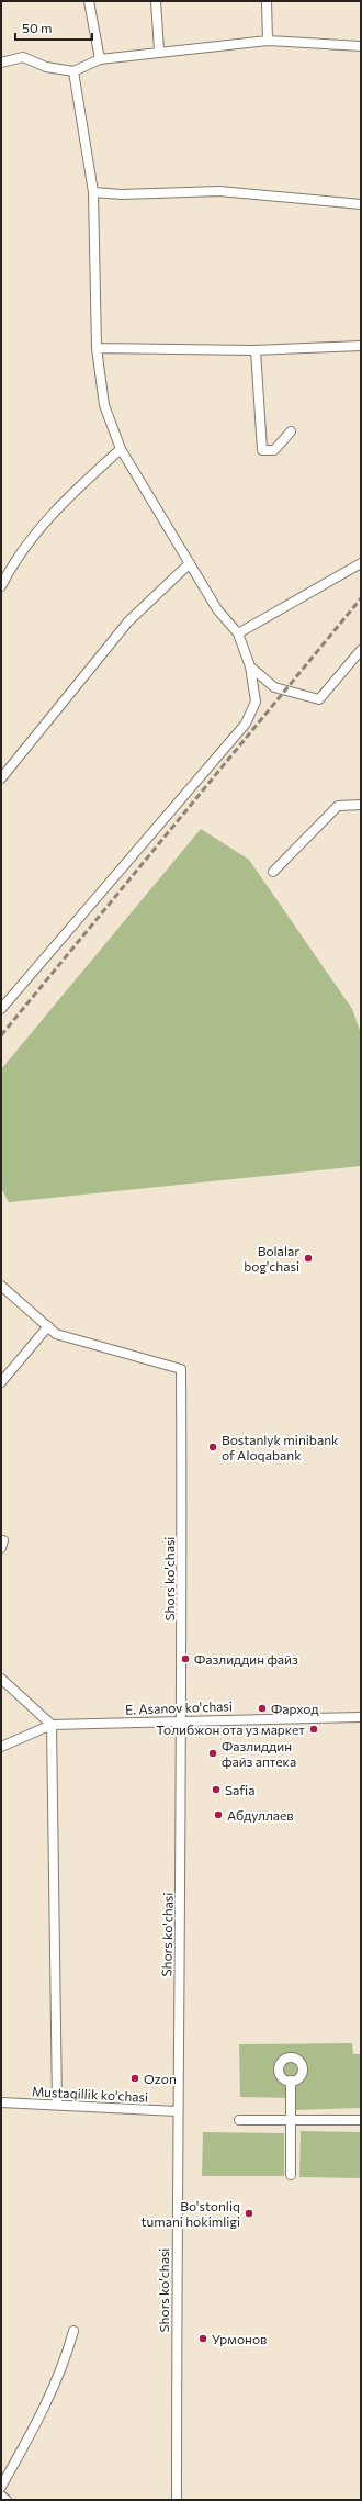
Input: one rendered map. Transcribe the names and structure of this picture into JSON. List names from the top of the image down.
{
  "streets": {
    "street": ["Shors ko'chasi", "E. Asanov ko'chasi", "Mustaqillik ko'chasi"]
  },
  "crossings": [
    ["Shors ko'chasi", "E. Asanov ko'chasi"],
    ["Shors ko'chasi", "Mustaqillik ko'chasi"]
  ],
  "places": [
    "Bolalar bog'chasi",
    "Bostanlyk minibank of Aloqabank",
    "Фазлиддин файз",
    "Фарход",
    "Толибжон ота уз маркет",
    "Фазлиддин файз аптека",
    "Safia",
    "Абдуллаев",
    "Ozon",
    "Bo'stonliq tumani hokimligi",
    "Урмонов"
  ],
  "scale_bar": "50 m"
}
